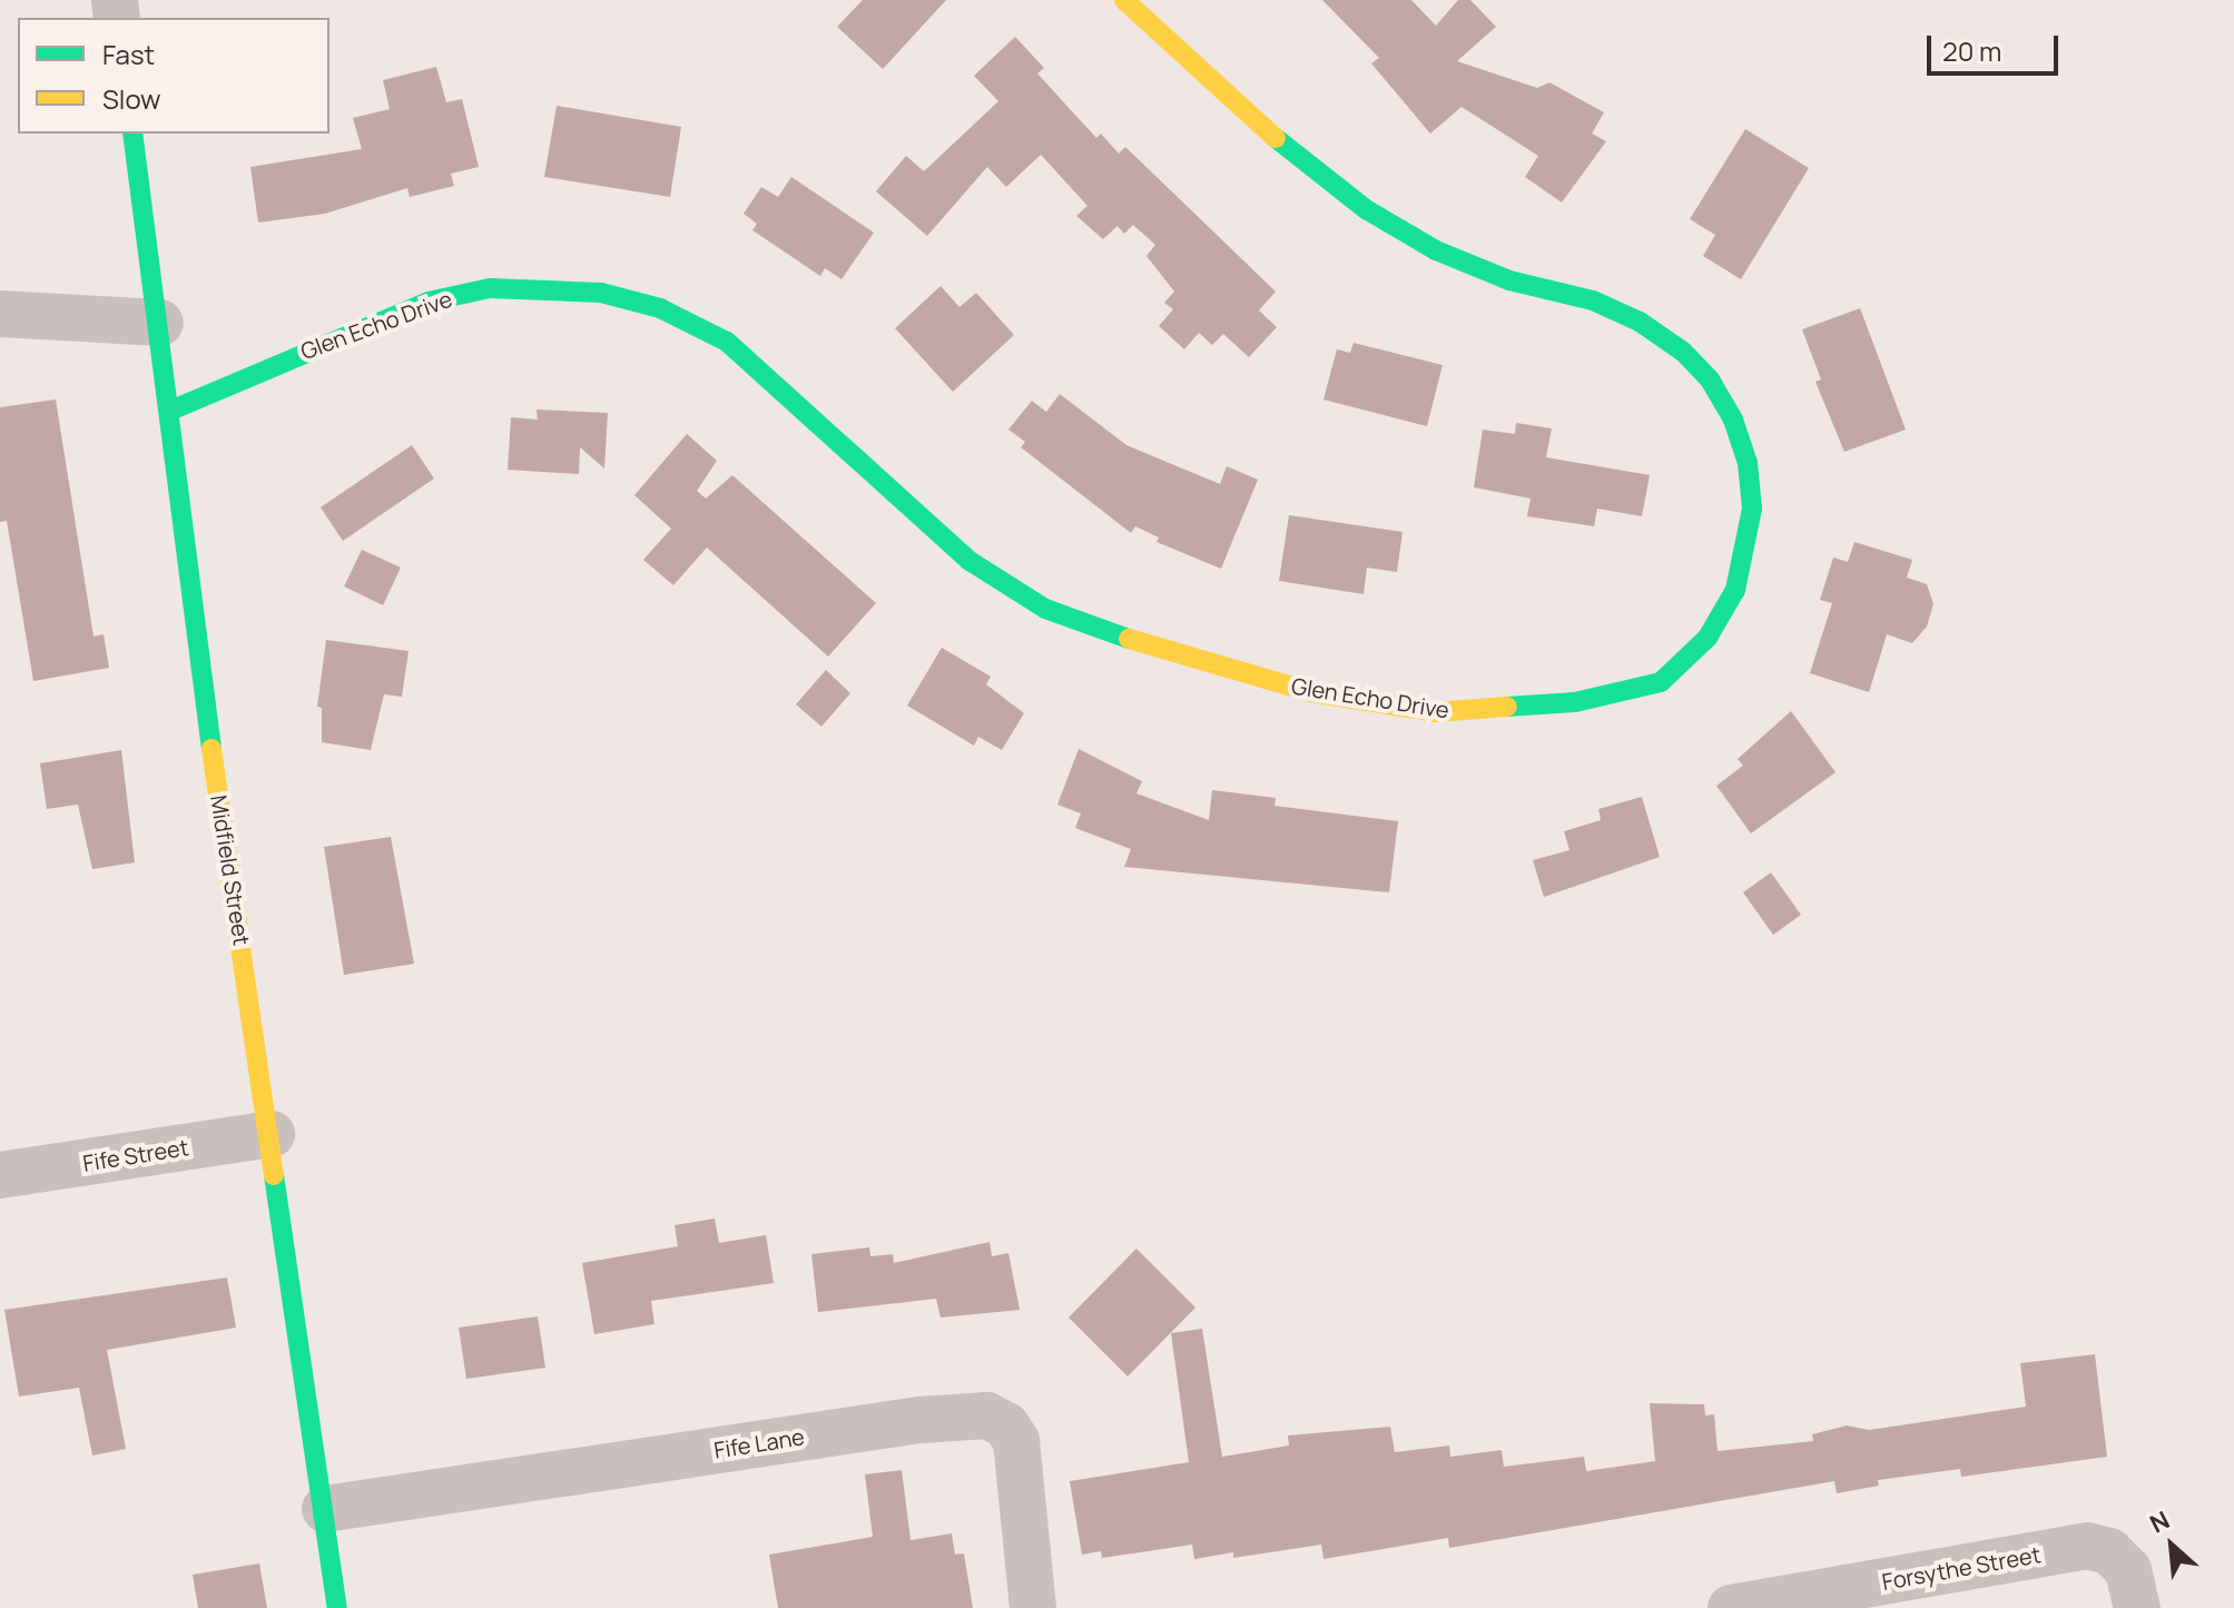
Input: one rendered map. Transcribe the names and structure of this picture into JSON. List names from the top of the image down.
{
  "streets": {
    "street": [
      "Glen Echo Drive",
      "Midfield Street",
      "Fife Street",
      "Fife Lane",
      "Forsythe Street"
    ]
  },
  "crossings": [
    ["Glen Echo Drive", "Midfield Street"],
    ["Midfield Street", "Fife Street"],
    ["Midfield Street", "Fife Lane"]
  ],
  "legend": ["Fast", "Slow"],
  "scale_bar": "20 m",
  "north": "top left"
}
